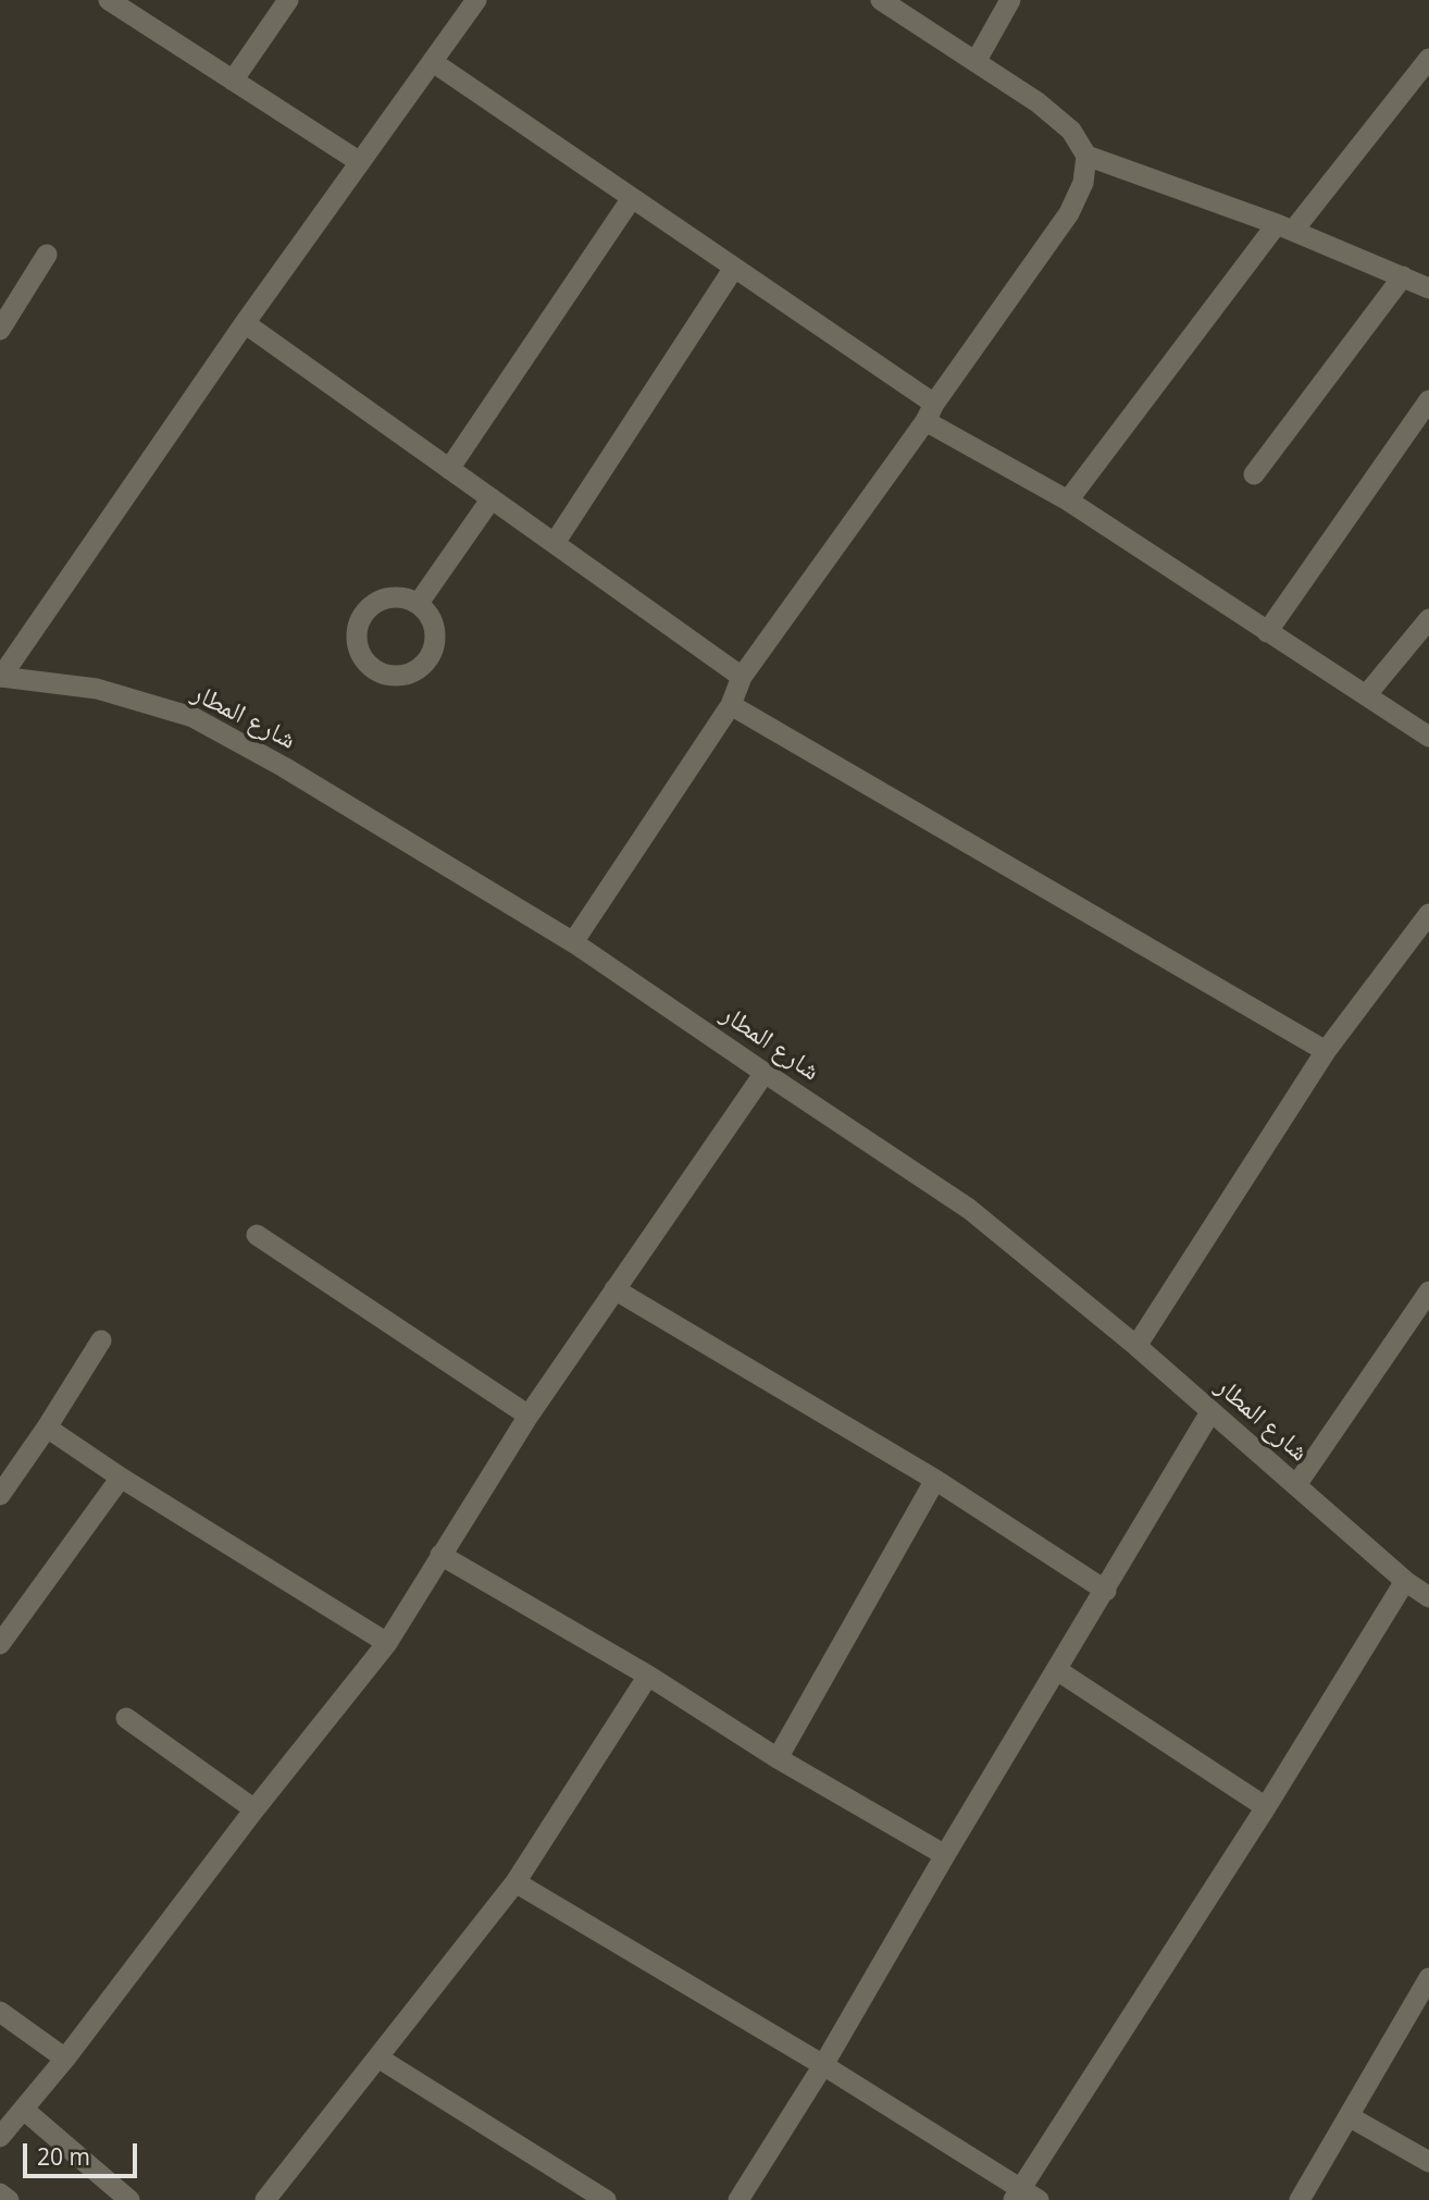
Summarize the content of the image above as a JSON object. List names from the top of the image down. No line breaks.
{"streets":{"street":["شارع المطار"]},"scale_bar":"20 m"}
